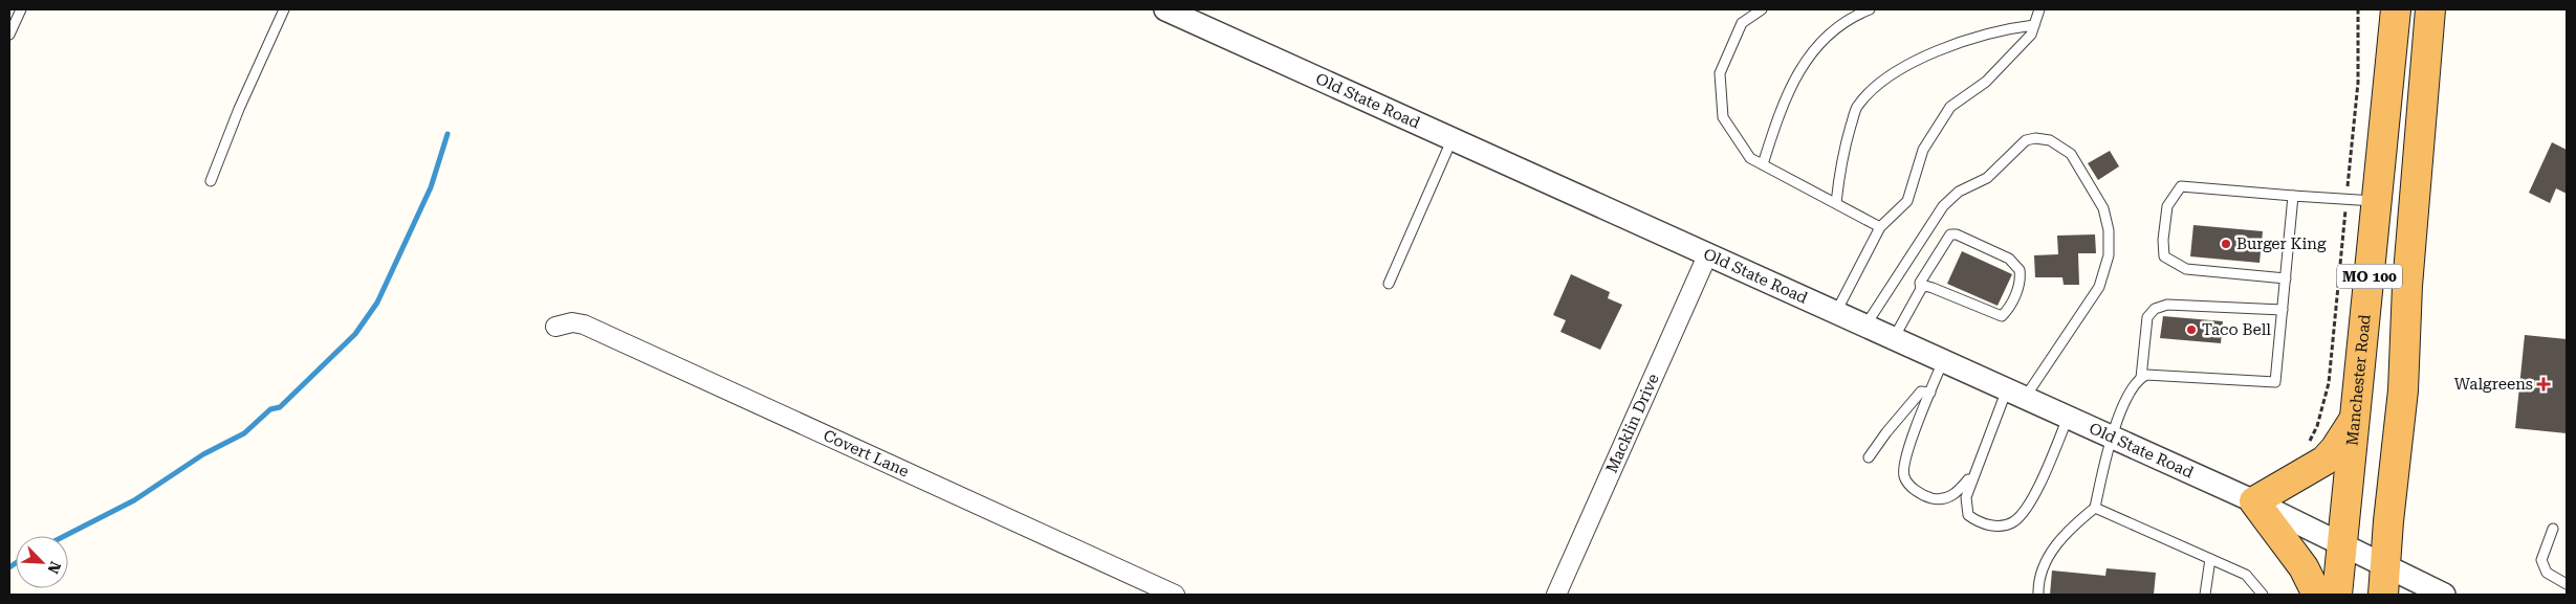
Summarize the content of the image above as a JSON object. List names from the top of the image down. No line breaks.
{"streets":{"highway":["MO 100","Manchester Road"],"street":["Old State Road","Macklin Drive","Covert Lane"]},"crossings":[["Old State Road","MO 100"],["Old State Road","Manchester Road"],["Old State Road","Macklin Drive"]],"places":{"other":["Burger King","Taco Bell"],"health":["Walgreens"]},"north":"bottom right"}
